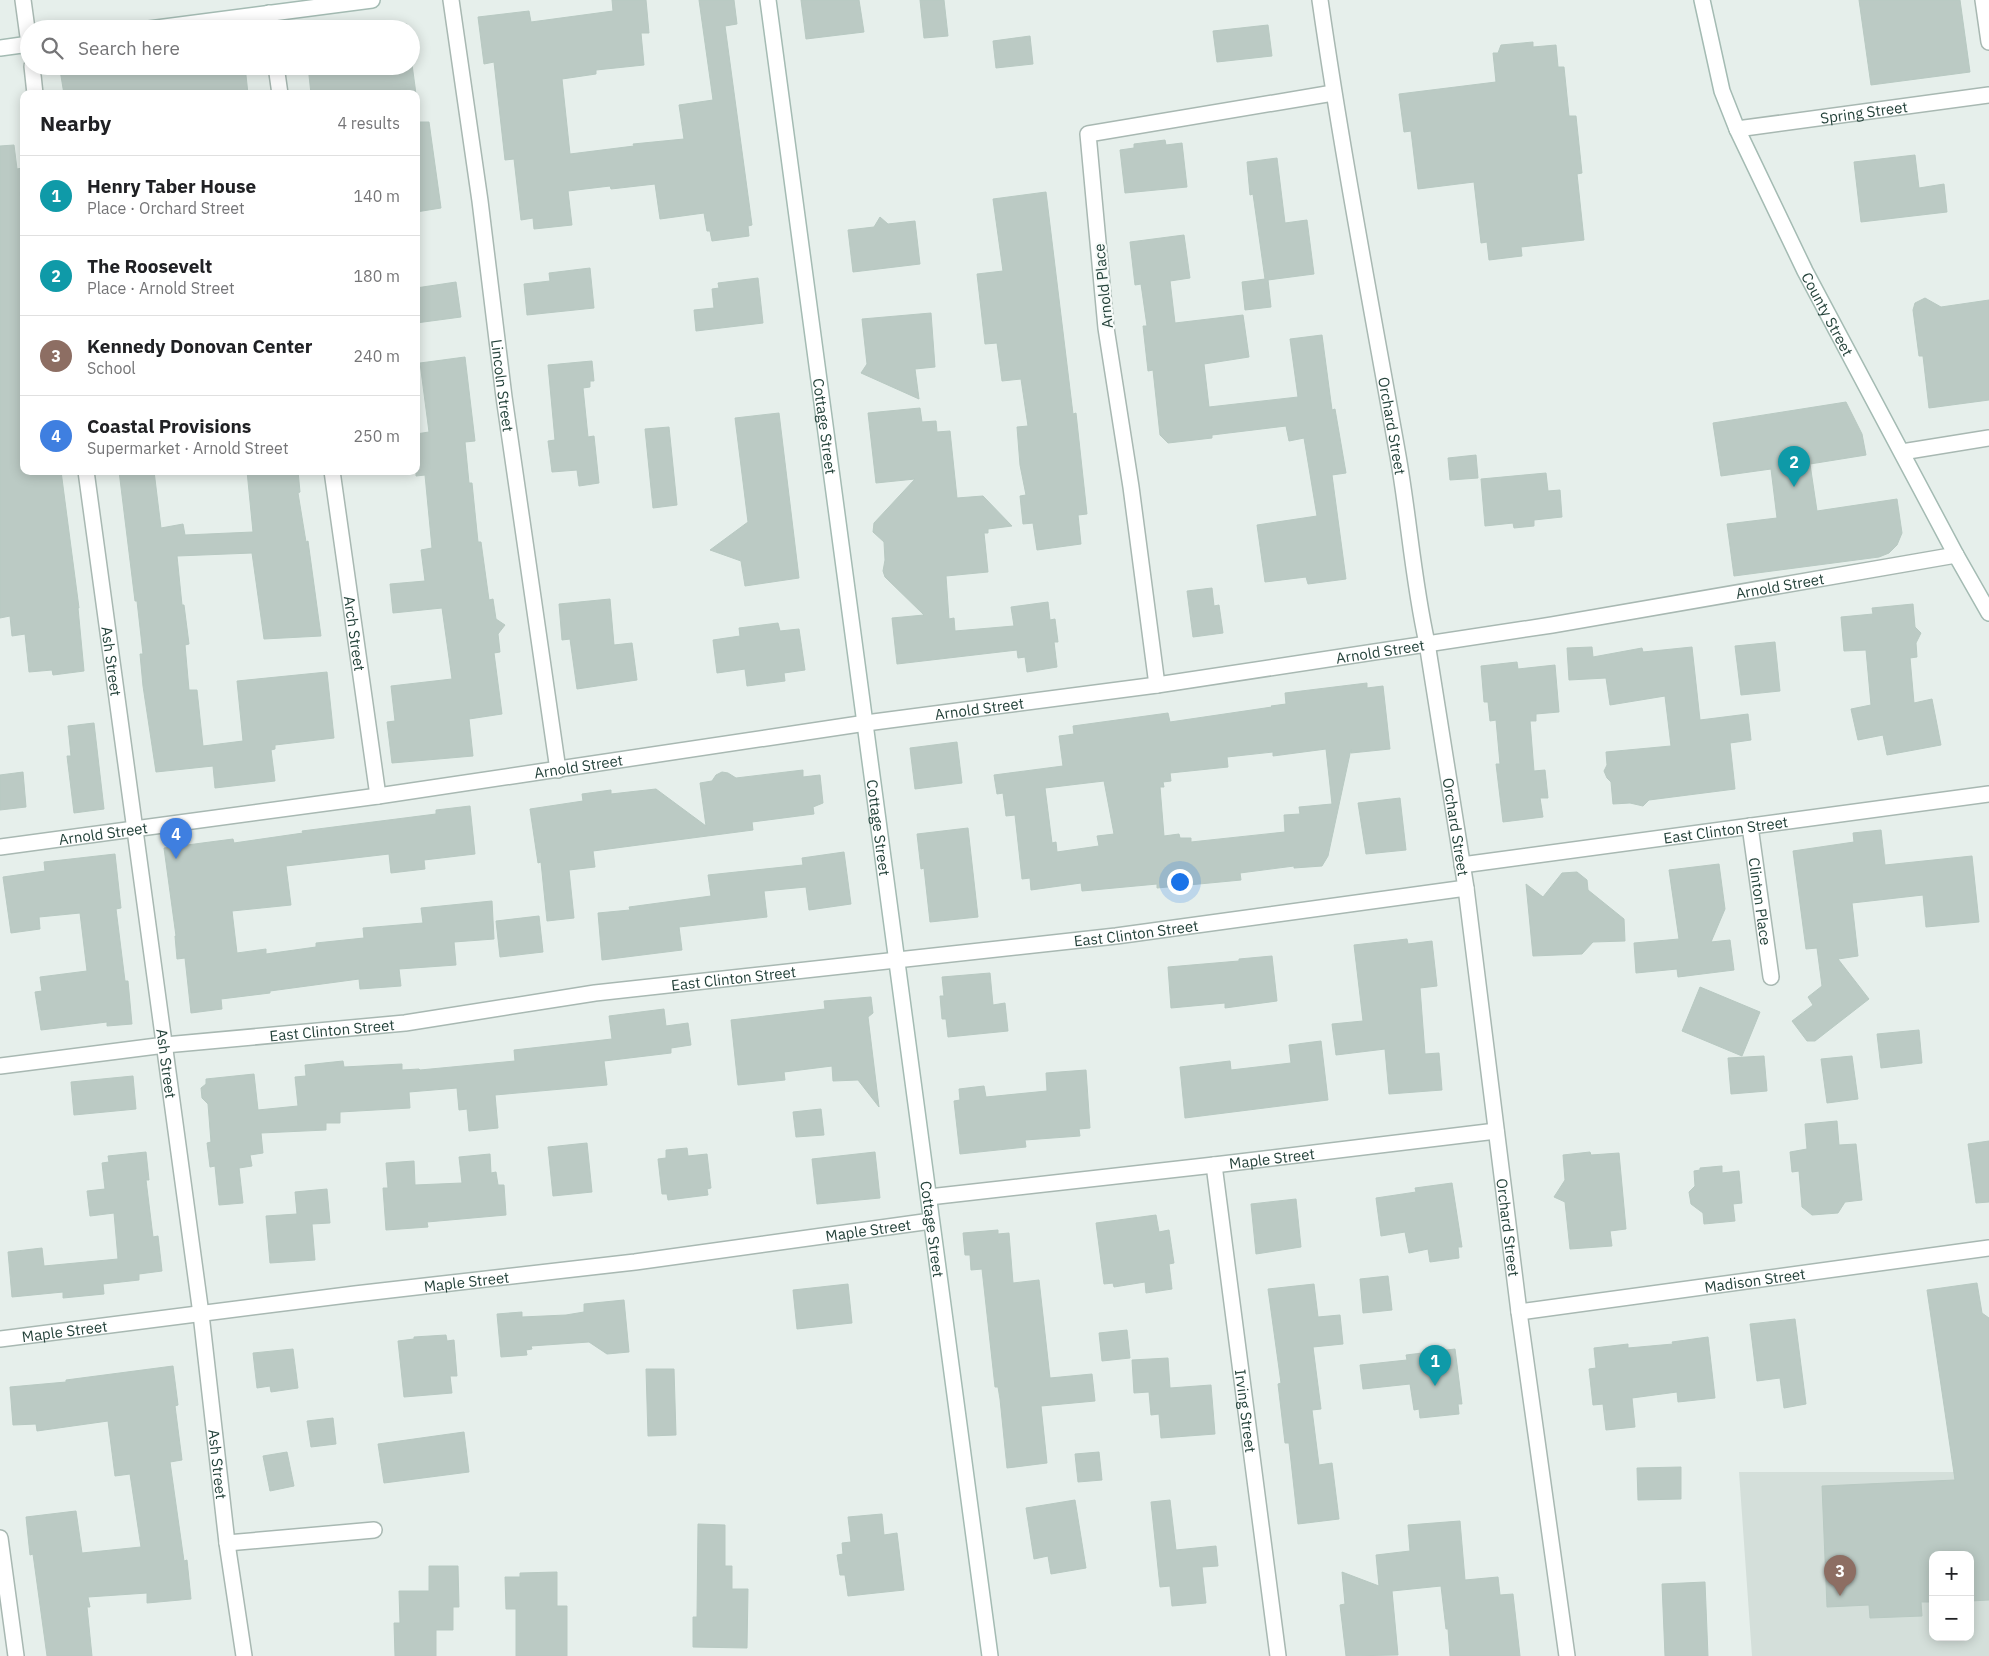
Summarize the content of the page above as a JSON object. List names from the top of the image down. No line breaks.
{"streets":{"street":["Spring Street","Arnold Place","County Street","Lincoln Street","Cottage Street","Orchard Street","Arnold Street","Arch Street","Ash Street","East Clinton Street","Clinton Place","Maple Street","Madison Street","Irving Street"]},"crossings":[["Spring Street","County Street"],["Arnold Place","Orchard Street"],["Arnold Place","Arnold Street"],["County Street","Arnold Street"],["Lincoln Street","Arnold Street"],["Cottage Street","Arnold Street"],["Cottage Street","East Clinton Street"],["Cottage Street","Maple Street"],["Orchard Street","Arnold Street"],["Orchard Street","East Clinton Street"],["Orchard Street","Maple Street"],["Orchard Street","Madison Street"],["Arnold Street","Arch Street"],["Arnold Street","Ash Street"],["Ash Street","East Clinton Street"],["Ash Street","Maple Street"],["East Clinton Street","Clinton Place"],["Maple Street","Irving Street"]],"page":{"search":"Search here","heading":["Nearby","4 results"],"list":[{"mark":"1","name":"Henry Taber House","note":"Place · Orchard Street","value":"140 m"},{"mark":"2","name":"The Roosevelt","note":"Place · Arnold Street","value":"180 m"},{"mark":"3","name":"Kennedy Donovan Center","note":"School","value":"240 m"},{"mark":"4","name":"Coastal Provisions","note":"Supermarket · Arnold Street","value":"250 m"}],"pins":["2","4","1","3"],"map_buttons":["+","−"]}}
